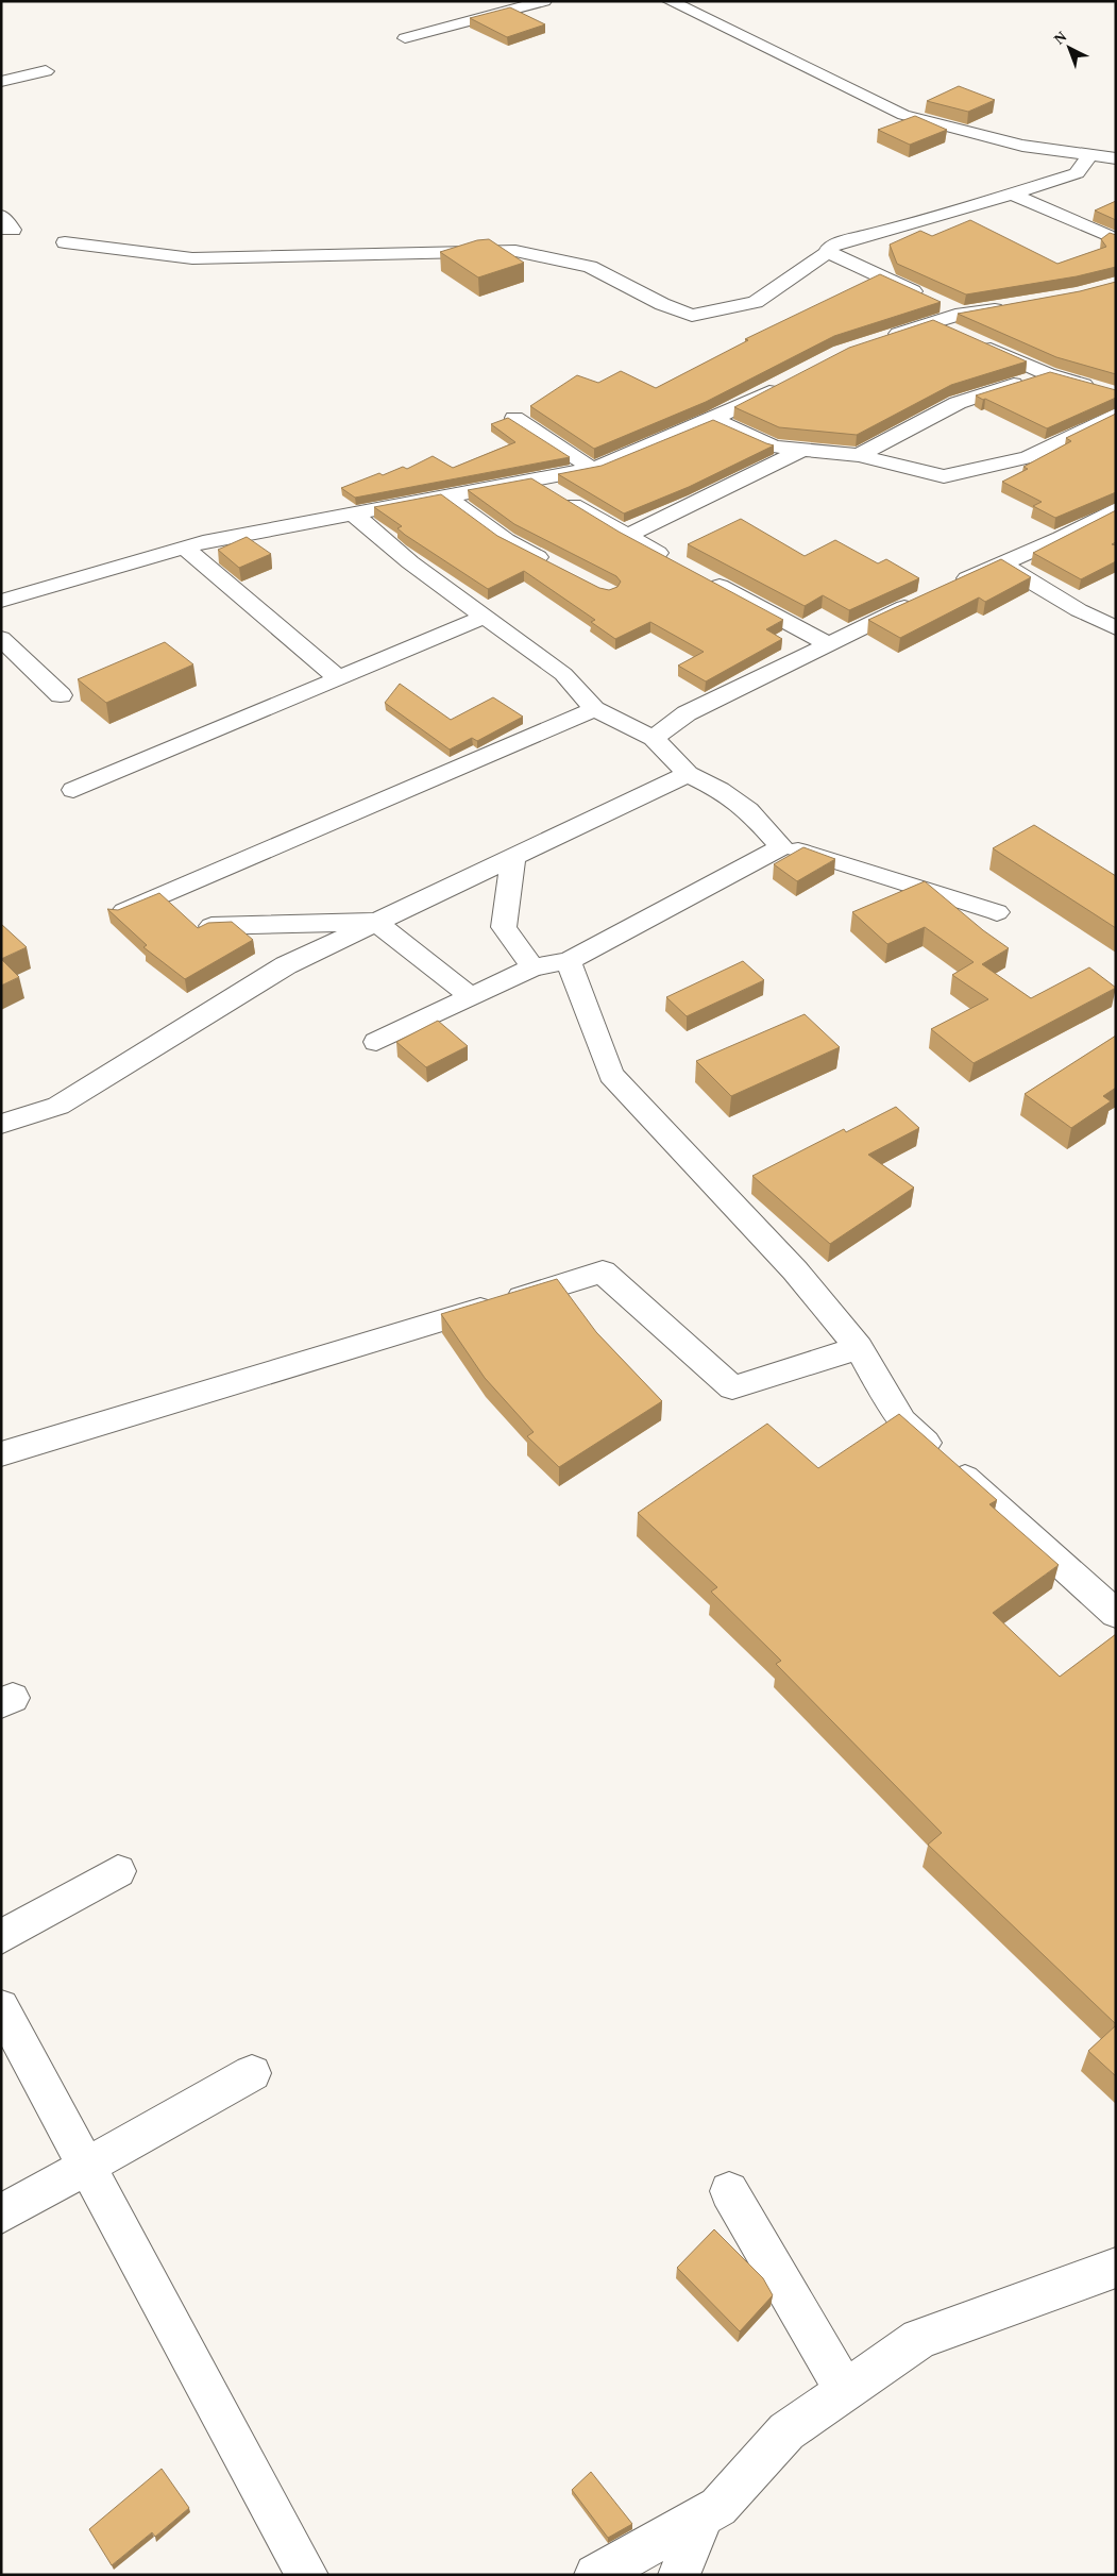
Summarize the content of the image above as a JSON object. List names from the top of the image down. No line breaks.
{"north":"top left"}
